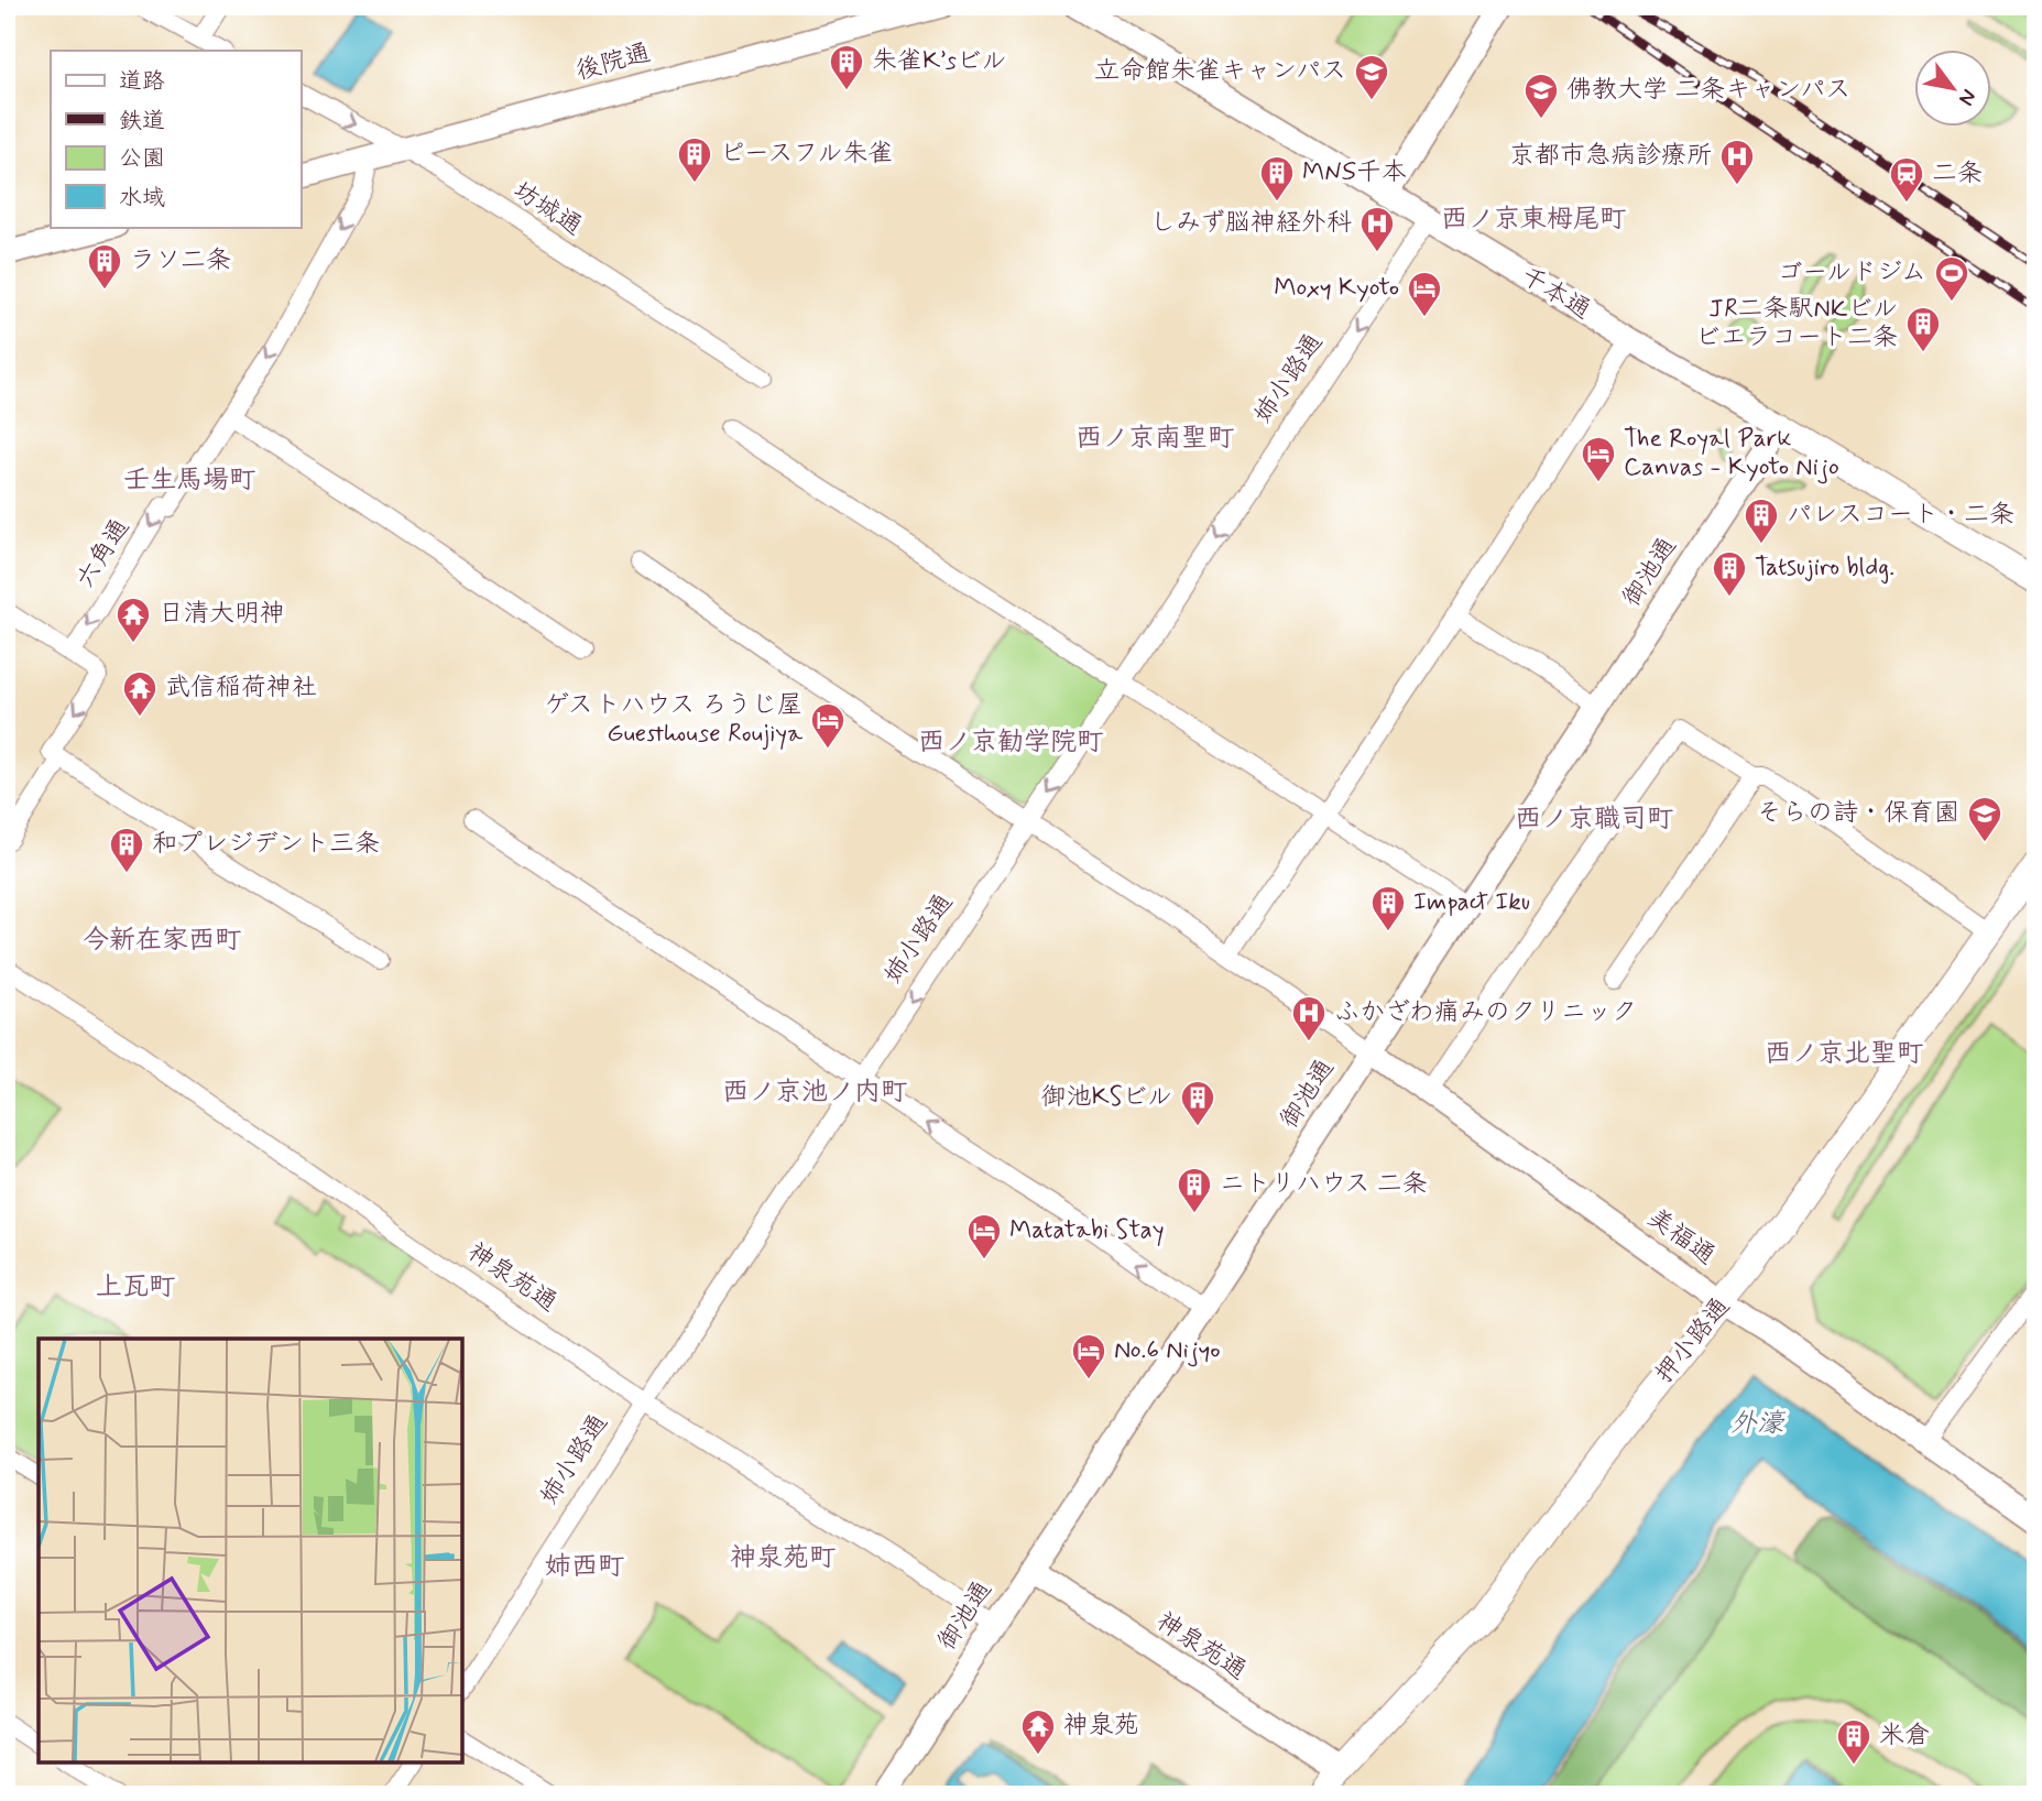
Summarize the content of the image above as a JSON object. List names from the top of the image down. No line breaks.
{"streets":{"main road":["千本通","押小路通"],"street":["後院通","坊城通","姉小路通","六角通","御池通","美福通","神泉苑通"]},"crossings":[["後院通","坊城通"],["後院通","六角通"],["千本通","姉小路通"],["千本通","御池通"],["姉小路通","神泉苑通"],["御池通","美福通"],["御池通","神泉苑通"],["美福通","押小路通"],["神泉苑通","押小路通"]],"one_way":["姉小路通","六角通"],"districts":["西ノ京東栂尾町","西ノ京南聖町","壬生馬場町","西ノ京勧学院町","西ノ京職司町","今新在家西町","西ノ京北聖町","西ノ京池ノ内町","上瓦町","神泉苑町","姉西町"],"water":["外濠"],"places":{"building":["朱雀K’sビル","ピースフル朱雀","MNS千本","ラソ二条","JR二条駅NKビル ビエラコート二条","パレスコート・二条","Tatsujiro bldg.","和プレジデント三条","Impact Iku","御池KSビル","ニトリハウス 二条","米倉"],"school or university":["立命館朱雀キャンパス","佛教大学 二条キャンパス","そらの詩・保育園"],"hospital":["京都市急病診療所","しみず脳神経外科","ふかざわ痛みのクリニック"],"station":["二条"],"sports":["ゴールドジム"],"hotel":["Moxy Kyoto","The Royal Park Canvas - Kyoto Nijo","ゲストハウス ろうじ屋 Guesthouse Roujiya","Matatabi Stay","No.6 Nijyo"],"temple":["日清大明神","武信稲荷神社","神泉苑"]},"legend":["道路","鉄道","公園","水域"],"north":"bottom right"}
